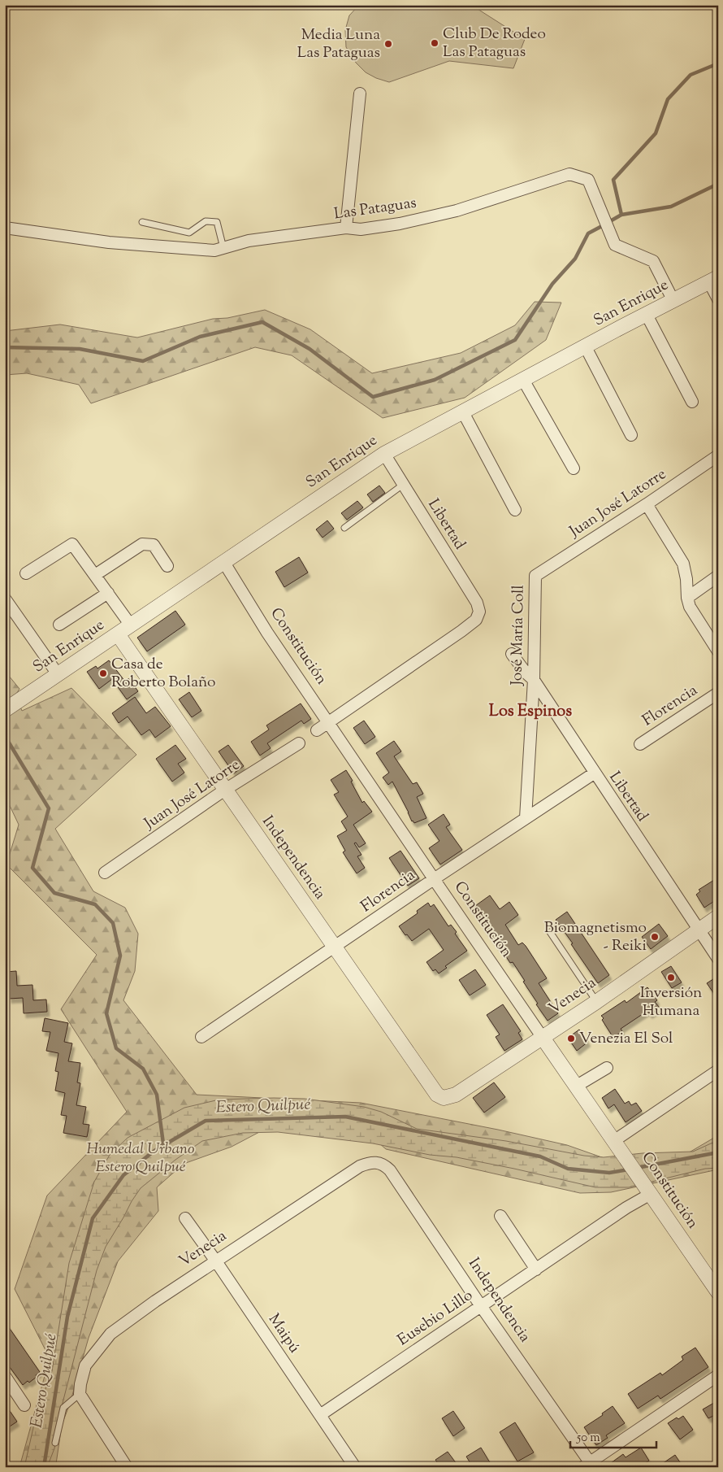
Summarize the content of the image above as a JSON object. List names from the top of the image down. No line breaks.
{"streets":{"street":["Las Pataguas","San Enrique","Juan José Latorre","Libertad","José María Coll","Constitución","Florencia","Independencia","Venecia","Eusebio Lillo","Maipú"]},"crossings":[["Las Pataguas","San Enrique"],["San Enrique","Libertad"],["San Enrique","Constitución"],["San Enrique","Independencia"],["Juan José Latorre","José María Coll"],["Juan José Latorre","Independencia"],["Libertad","José María Coll"],["Libertad","Constitución"],["Libertad","Florencia"],["Libertad","Venecia"],["José María Coll","Florencia"],["Constitución","Florencia"],["Constitución","Venecia"],["Constitución","Eusebio Lillo"],["Florencia","Independencia"],["Independencia","Venecia"],["Independencia","Eusebio Lillo"],["Venecia","Maipú"],["Eusebio Lillo","Maipú"]],"districts":["Los Espinos"],"water":["Estero Quilpué"],"parks":["Humedal Urbano Estero Quilpué"],"places":["Club De Rodeo Las Pataguas","Media Luna Las Pataguas","Casa de Roberto Bolaño","Biomagnetismo - Reiki","Inversión Humana","Venezia El Sol"],"scale_bar":"50 m"}
